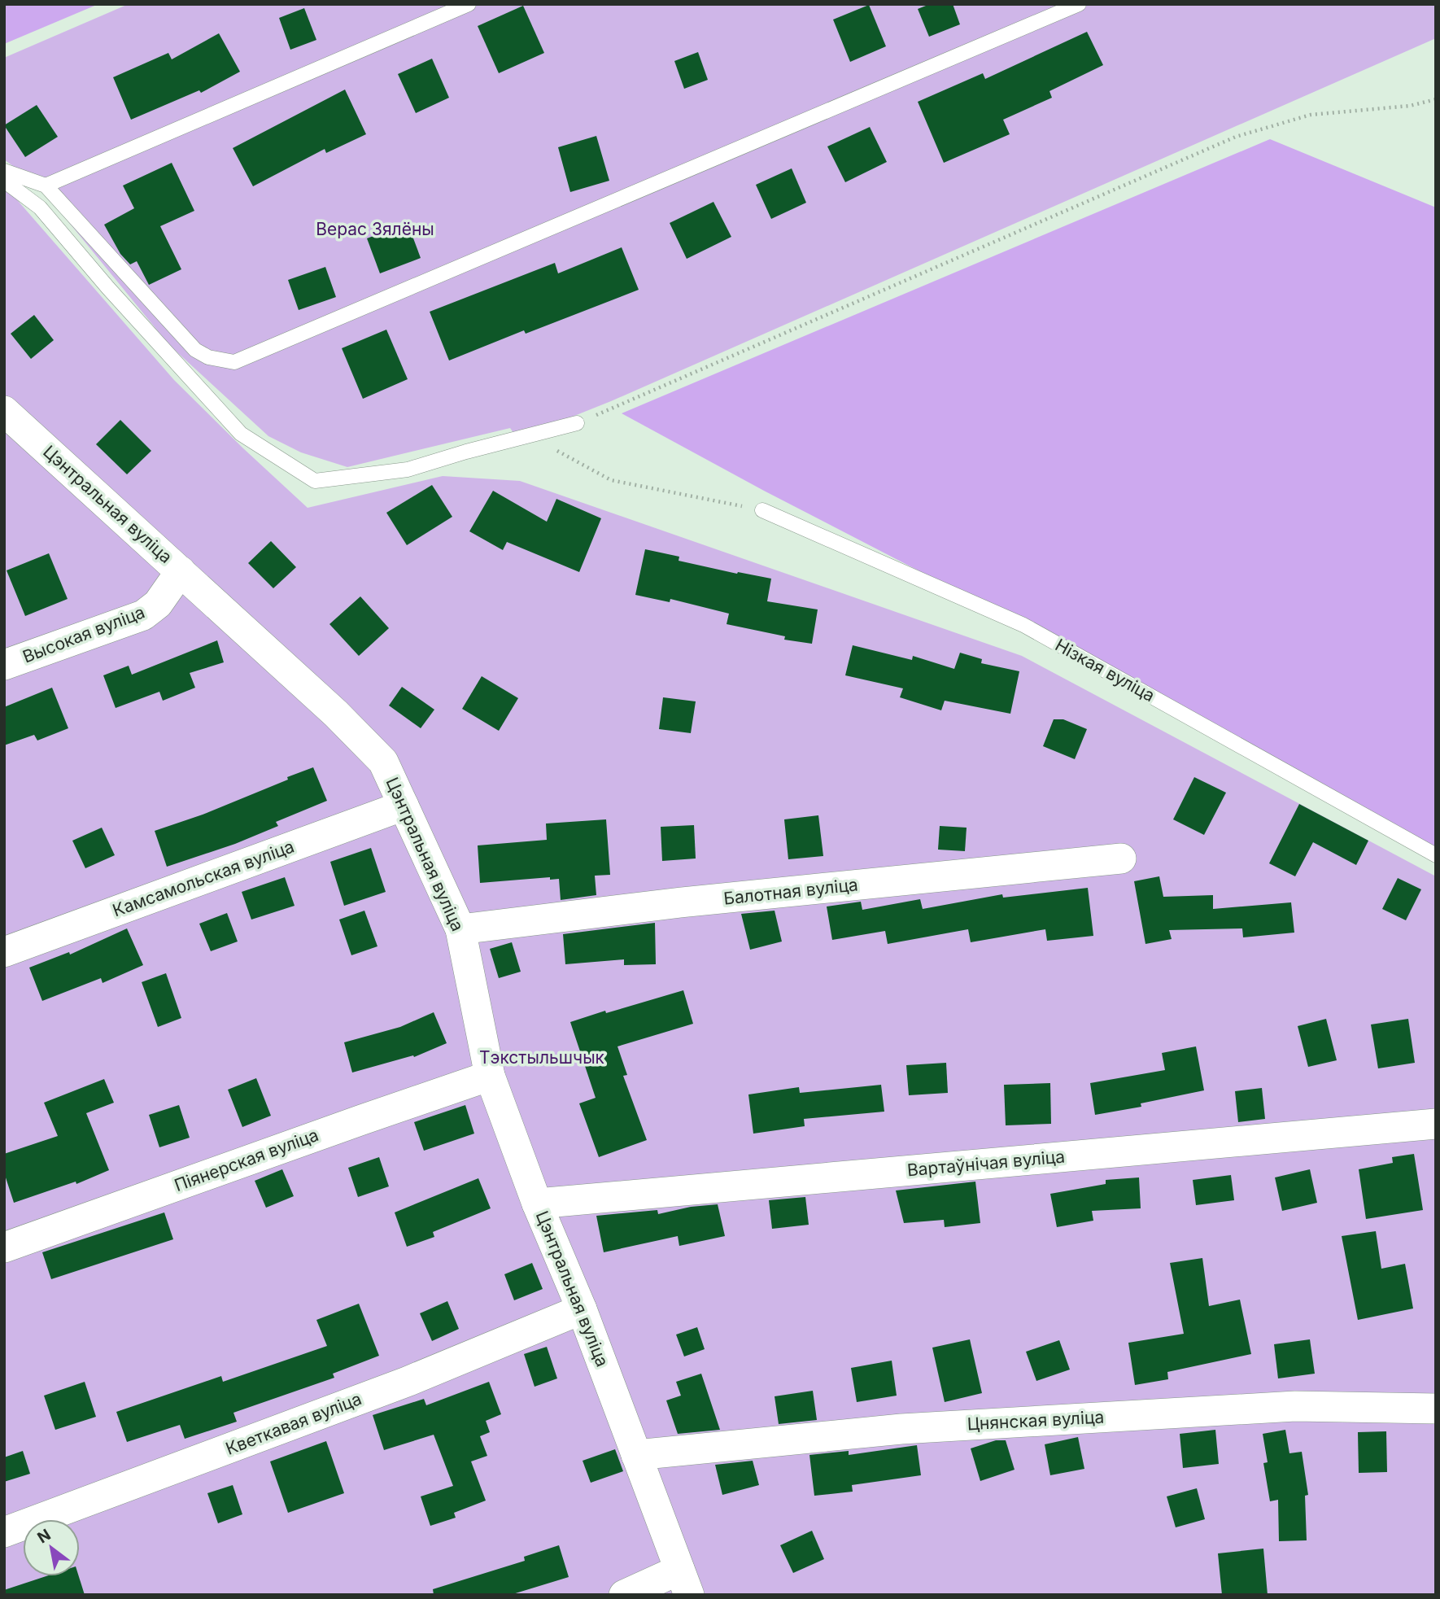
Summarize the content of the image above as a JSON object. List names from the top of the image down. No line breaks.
{"streets":{"street":["Цэнтральная вуліца","Высокая вуліца","Камсамольская вуліца","Балотная вуліца","Піянерская вуліца","Вартаўнічая вуліца","Цнянская вуліца","Кветкавая вуліца"],"lane":["Нізкая вуліца"]},"crossings":[["Цэнтральная вуліца","Высокая вуліца"],["Цэнтральная вуліца","Камсамольская вуліца"],["Цэнтральная вуліца","Балотная вуліца"],["Цэнтральная вуліца","Піянерская вуліца"],["Цэнтральная вуліца","Вартаўнічая вуліца"],["Цэнтральная вуліца","Цнянская вуліца"],["Цэнтральная вуліца","Кветкавая вуліца"]],"parks":["Верас Зялёны","Тэкстыльшчык"],"north":"top left"}
